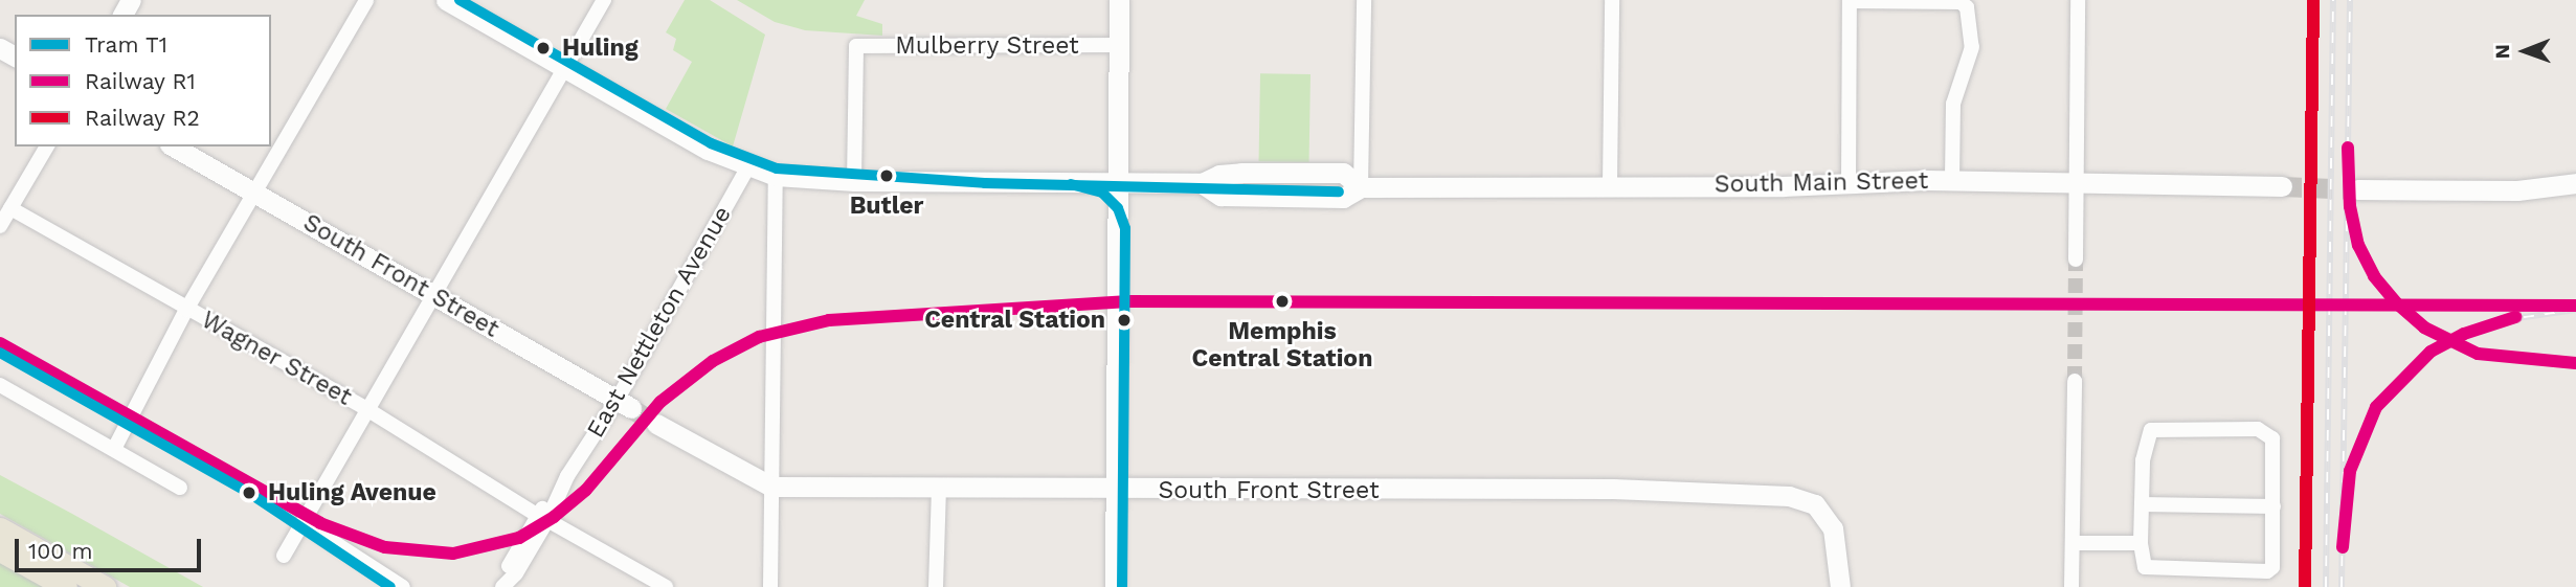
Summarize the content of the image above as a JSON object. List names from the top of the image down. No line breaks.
{"streets":{"main road":["South Main Street","South Front Street"],"street":["Mulberry Street","East Nettleton Avenue","Wagner Street"]},"crossings":[["Mulberry Street","South Main Street"],["South Main Street","East Nettleton Avenue"],["South Front Street","East Nettleton Avenue"],["East Nettleton Avenue","Wagner Street"]],"places":["Huling","Butler","Memphis Central Station","Central Station","Huling Avenue"],"lines":["tram line T1","rail line R2","rail line R1"],"legend":["Tram T1","Railway R1","Railway R2"],"scale_bar":"100 m","north":"left"}
